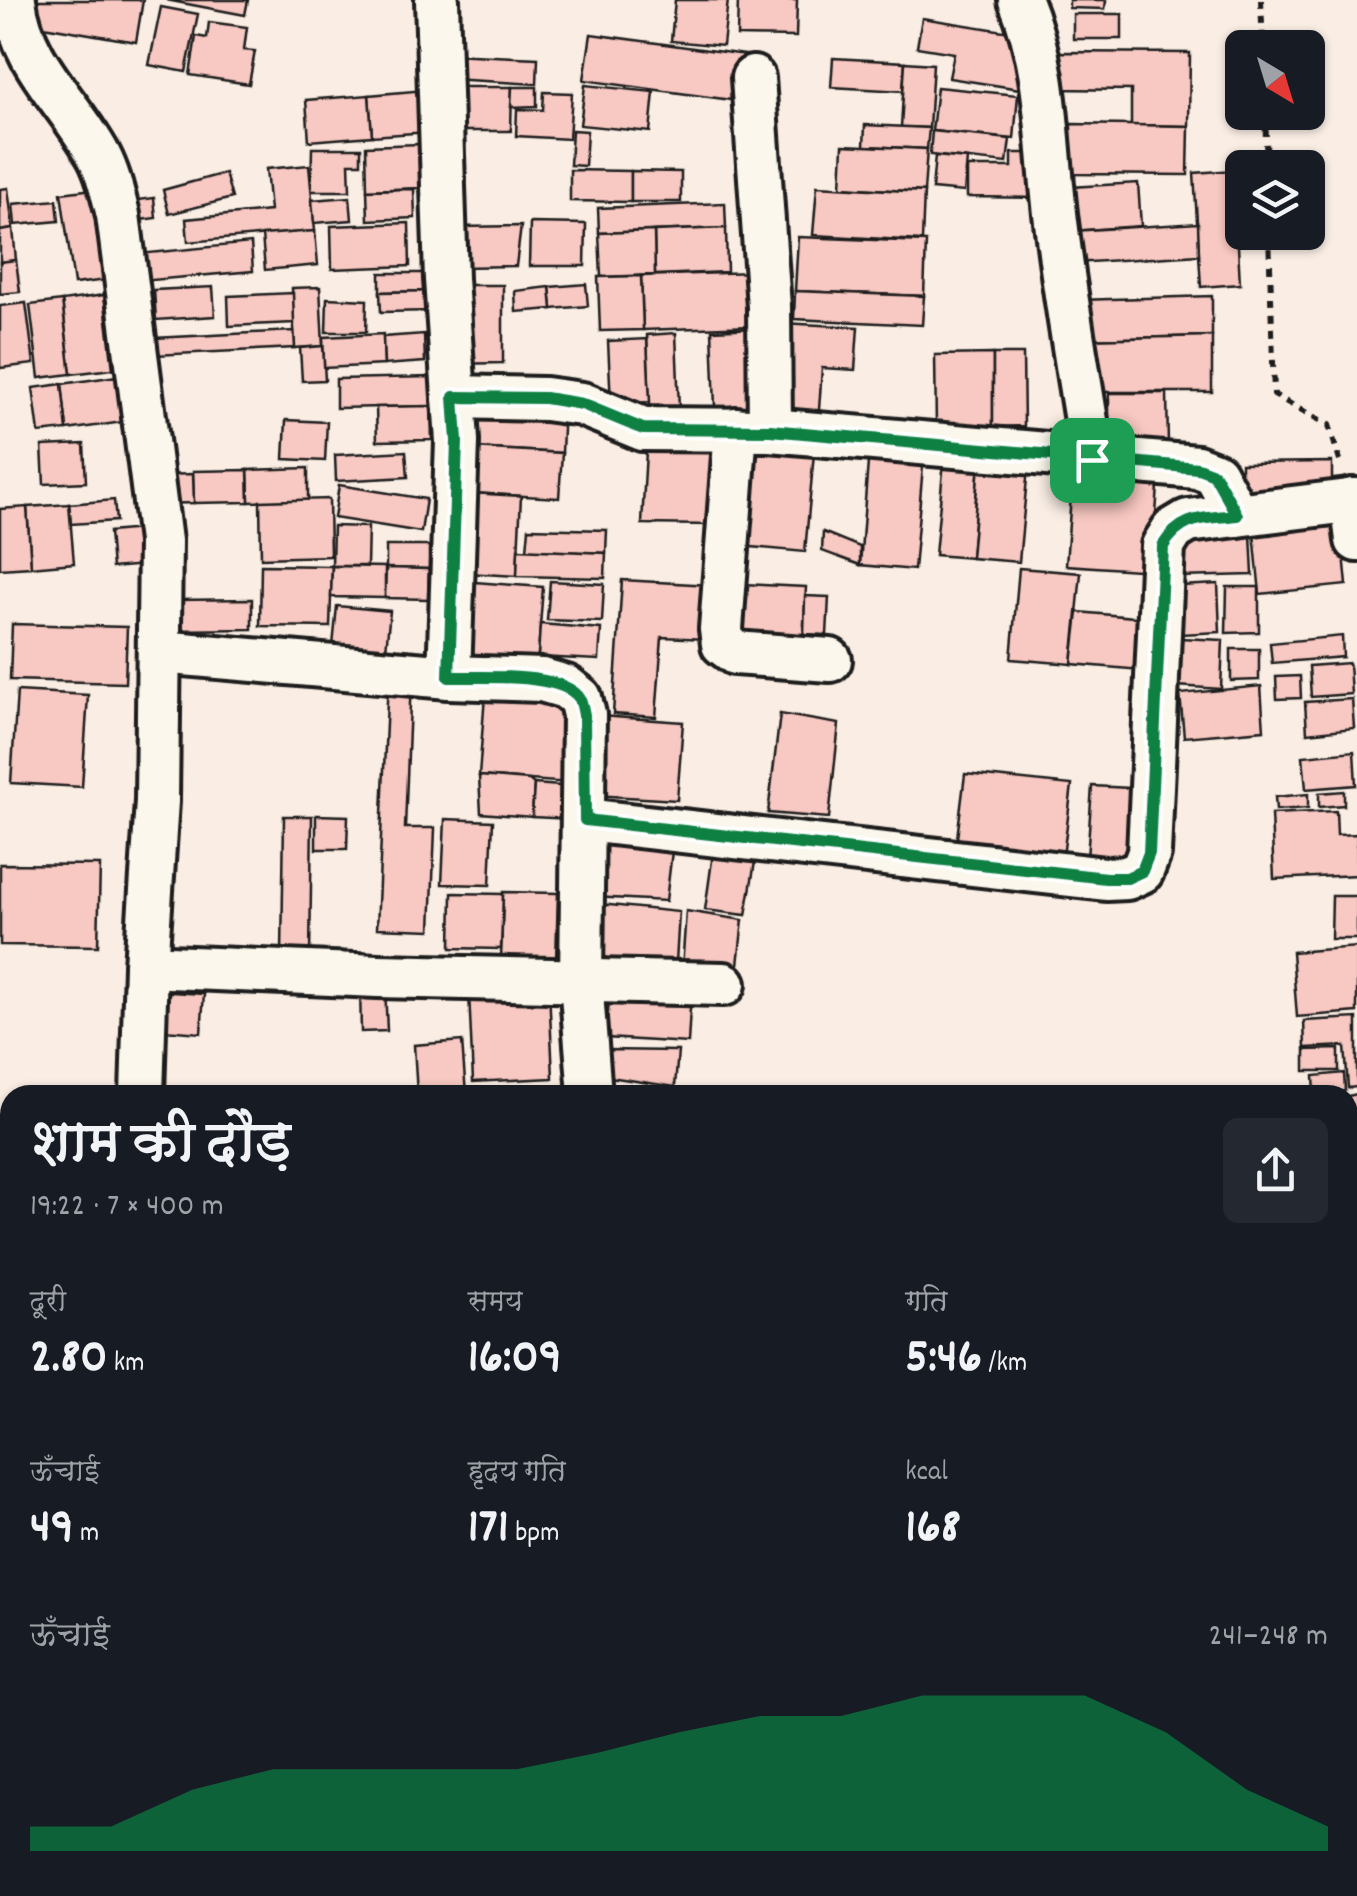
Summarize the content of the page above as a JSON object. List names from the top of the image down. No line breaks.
{"north":"bottom right","page":{"heading":["शाम की दौड़","19:22 · 7 × 400 m"],"stats":[["दूरी","2.80 km"],["समय","16:09"],["गति","5:46 /km"],["ऊँचाई","49 m"],["हृदय गति","171 bpm"],["kcal","168"]],"chart":["ऊँचाई","241–248 m"]}}
